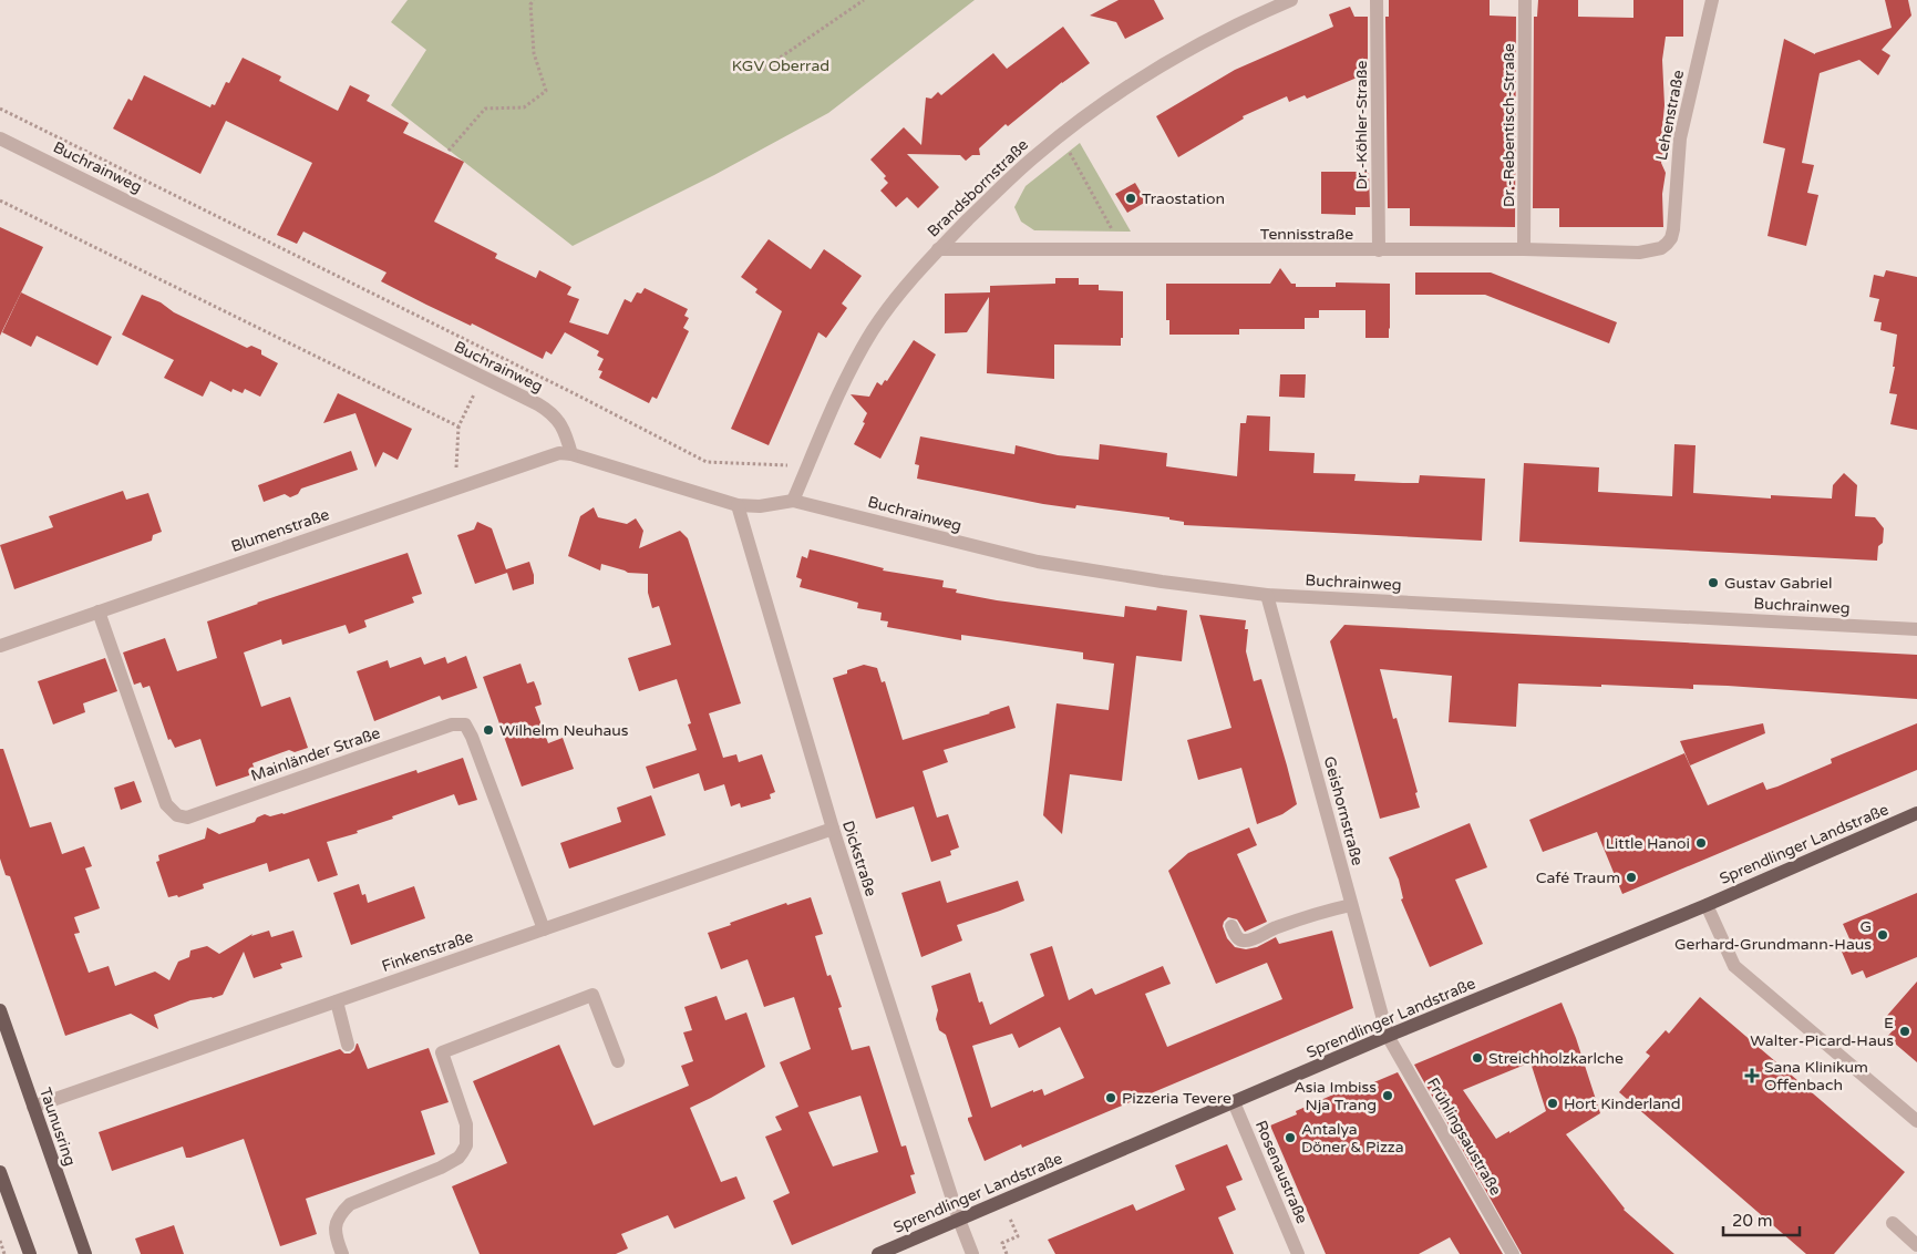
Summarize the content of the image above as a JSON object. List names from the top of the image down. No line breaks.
{"streets":{"main road":["Sprendlinger Landstraße","Taunusring"],"street":["Lehenstraße","Dr.-Köhler-Straße","Dr.-Rebentisch-Straße","Buchrainweg","Brandsbornstraße","Tennisstraße","Blumenstraße","Mainländer Straße","Geishornstraße","Dickstraße","Finkenstraße","Frühlingsaustraße","Rosenaustraße"]},"crossings":[["Lehenstraße","Tennisstraße"],["Dr.-Köhler-Straße","Tennisstraße"],["Dr.-Rebentisch-Straße","Tennisstraße"],["Buchrainweg","Brandsbornstraße"],["Buchrainweg","Blumenstraße"],["Buchrainweg","Geishornstraße"],["Buchrainweg","Dickstraße"],["Brandsbornstraße","Tennisstraße"],["Blumenstraße","Mainländer Straße"],["Mainländer Straße","Finkenstraße"],["Geishornstraße","Sprendlinger Landstraße"],["Geishornstraße","Frühlingsaustraße"],["Sprendlinger Landstraße","Dickstraße"],["Sprendlinger Landstraße","Frühlingsaustraße"],["Sprendlinger Landstraße","Rosenaustraße"],["Dickstraße","Finkenstraße"],["Finkenstraße","Taunusring"]],"parks":["KGV Oberrad"],"places":{"other":["Traostation","Gustav Gabriel","Wilhelm Neuhaus","Little Hanoi","Café Traum","G Gerhard-Grundmann-Haus","E Walter-Picard-Haus","Streichholzkarlche","Asia Imbiss Nja Trang","Pizzeria Tevere","Hort Kinderland","Antalya Döner & Pizza"],"health":["Sana Klinikum Offenbach"]},"scale_bar":"20 m"}
